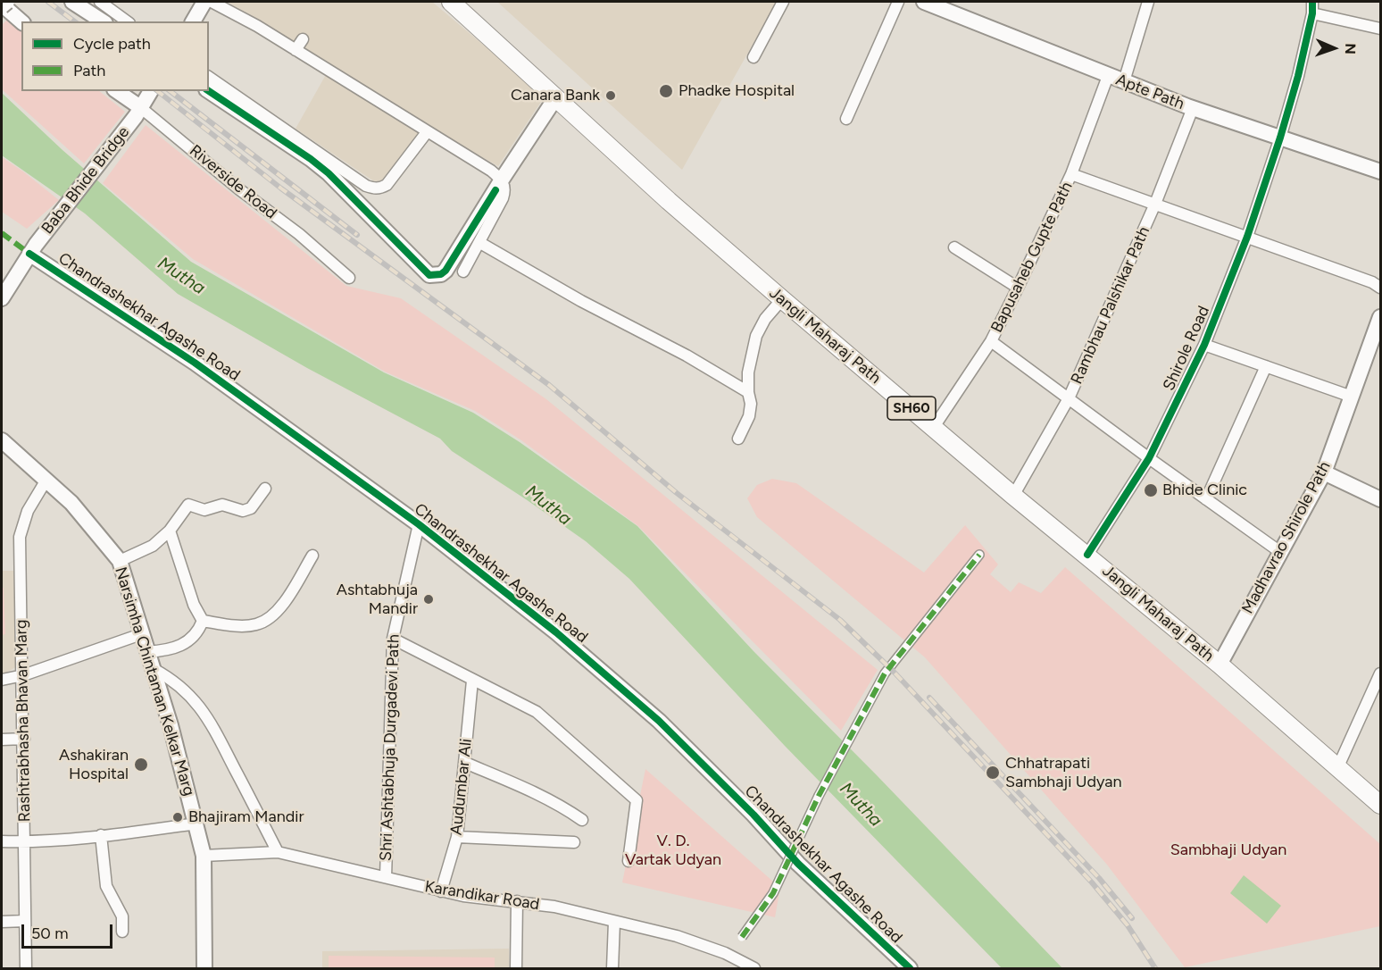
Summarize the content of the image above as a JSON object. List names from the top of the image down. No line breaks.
{"streets":{"main road":["Jangli Maharaj Path","SH60"],"street":["Apte Path","Baba Bhide Bridge","Riverside Road","Bapusaheb Gupte Path","Rambhau Palshikar Path","Chandrashekhar Agashe Road","Shirole Road","Madhavrao Shirole Path","Narsimha Chintaman Kelkar Marg","Rashtrabhasha Bhavan Marg","Shri Ashtabhuja Durgadevi Path","Audumbar Ali","Karandikar Road"]},"crossings":[["Apte Path","Bapusaheb Gupte Path"],["Apte Path","Rambhau Palshikar Path"],["Apte Path","Shirole Road"],["Baba Bhide Bridge","Riverside Road"],["Baba Bhide Bridge","Chandrashekhar Agashe Road"],["Bapusaheb Gupte Path","Jangli Maharaj Path"],["Rambhau Palshikar Path","Jangli Maharaj Path"],["Chandrashekhar Agashe Road","Shri Ashtabhuja Durgadevi Path"],["Jangli Maharaj Path","Shirole Road"],["Jangli Maharaj Path","Madhavrao Shirole Path"],["Narsimha Chintaman Kelkar Marg","Rashtrabhasha Bhavan Marg"],["Narsimha Chintaman Kelkar Marg","Karandikar Road"],["Shri Ashtabhuja Durgadevi Path","Karandikar Road"],["Audumbar Ali","Karandikar Road"]],"water":["Mutha"],"parks":["V. D. Vartak Udyan","Sambhaji Udyan"],"places":["Phadke Hospital","Canara Bank","Bhide Clinic","Ashtabhuja Mandir","Ashakiran Hospital","Chhatrapati Sambhaji Udyan","Bhajiram Mandir"],"legend":["Cycle path","Path"],"scale_bar":"50 m","north":"right"}
